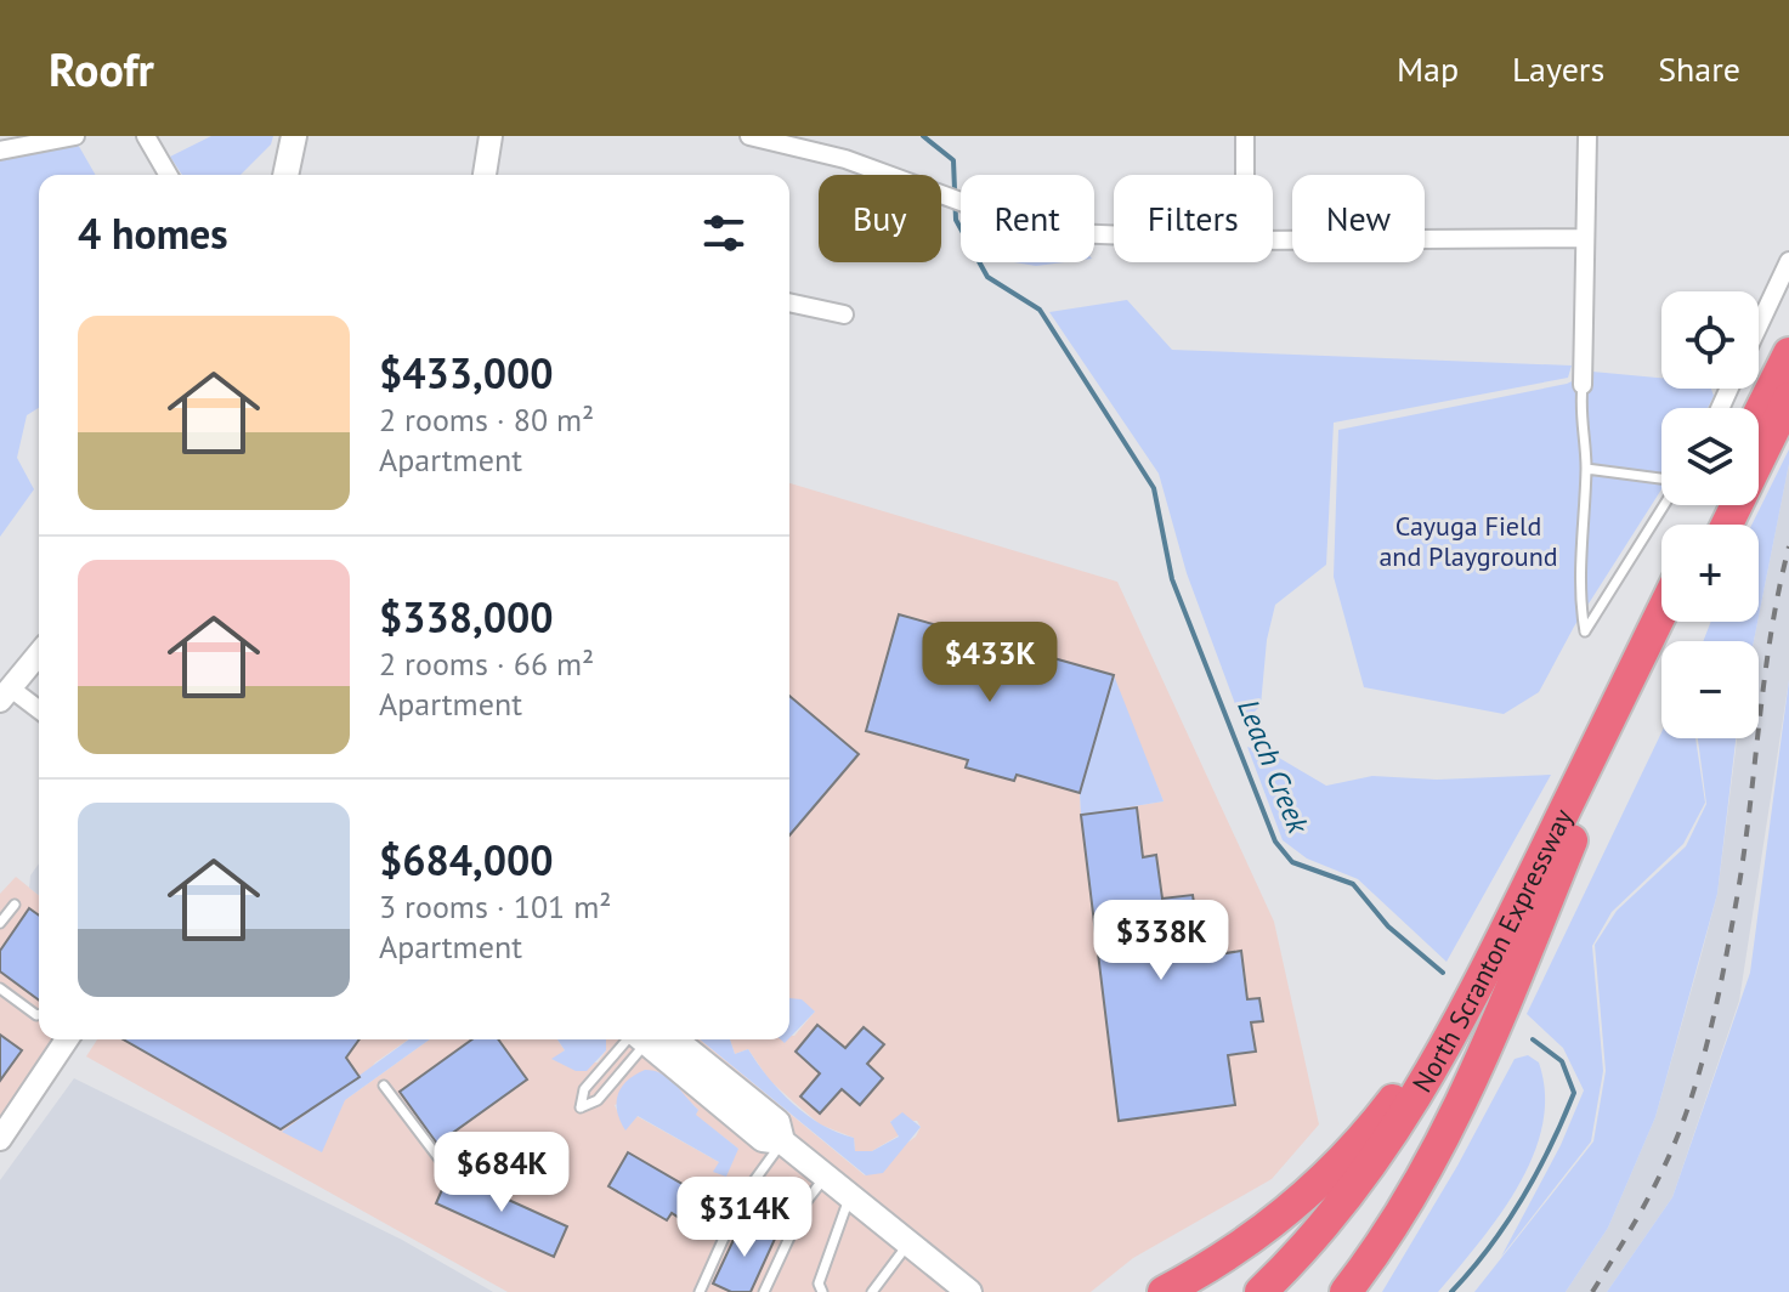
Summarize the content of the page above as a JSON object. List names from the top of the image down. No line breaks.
{"streets":{"highway":["North Scranton Expressway"]},"water":["Leach Creek"],"parks":["Cayuga Field and Playground"],"page":{"header":"Roofr","nav":["Map","Layers","Share"],"chip":["Buy","Rent","Filters","New"],"heading":"4 homes","map_buttons":["+","−"],"list":[{"name":"$433,000","note":"2 rooms · 80 m² · Apartment"},{"name":"$338,000","note":"2 rooms · 66 m² · Apartment"},{"name":"$684,000","note":"3 rooms · 101 m² · Apartment"}],"price":["$433K","$338K","$684K","$314K"]}}
